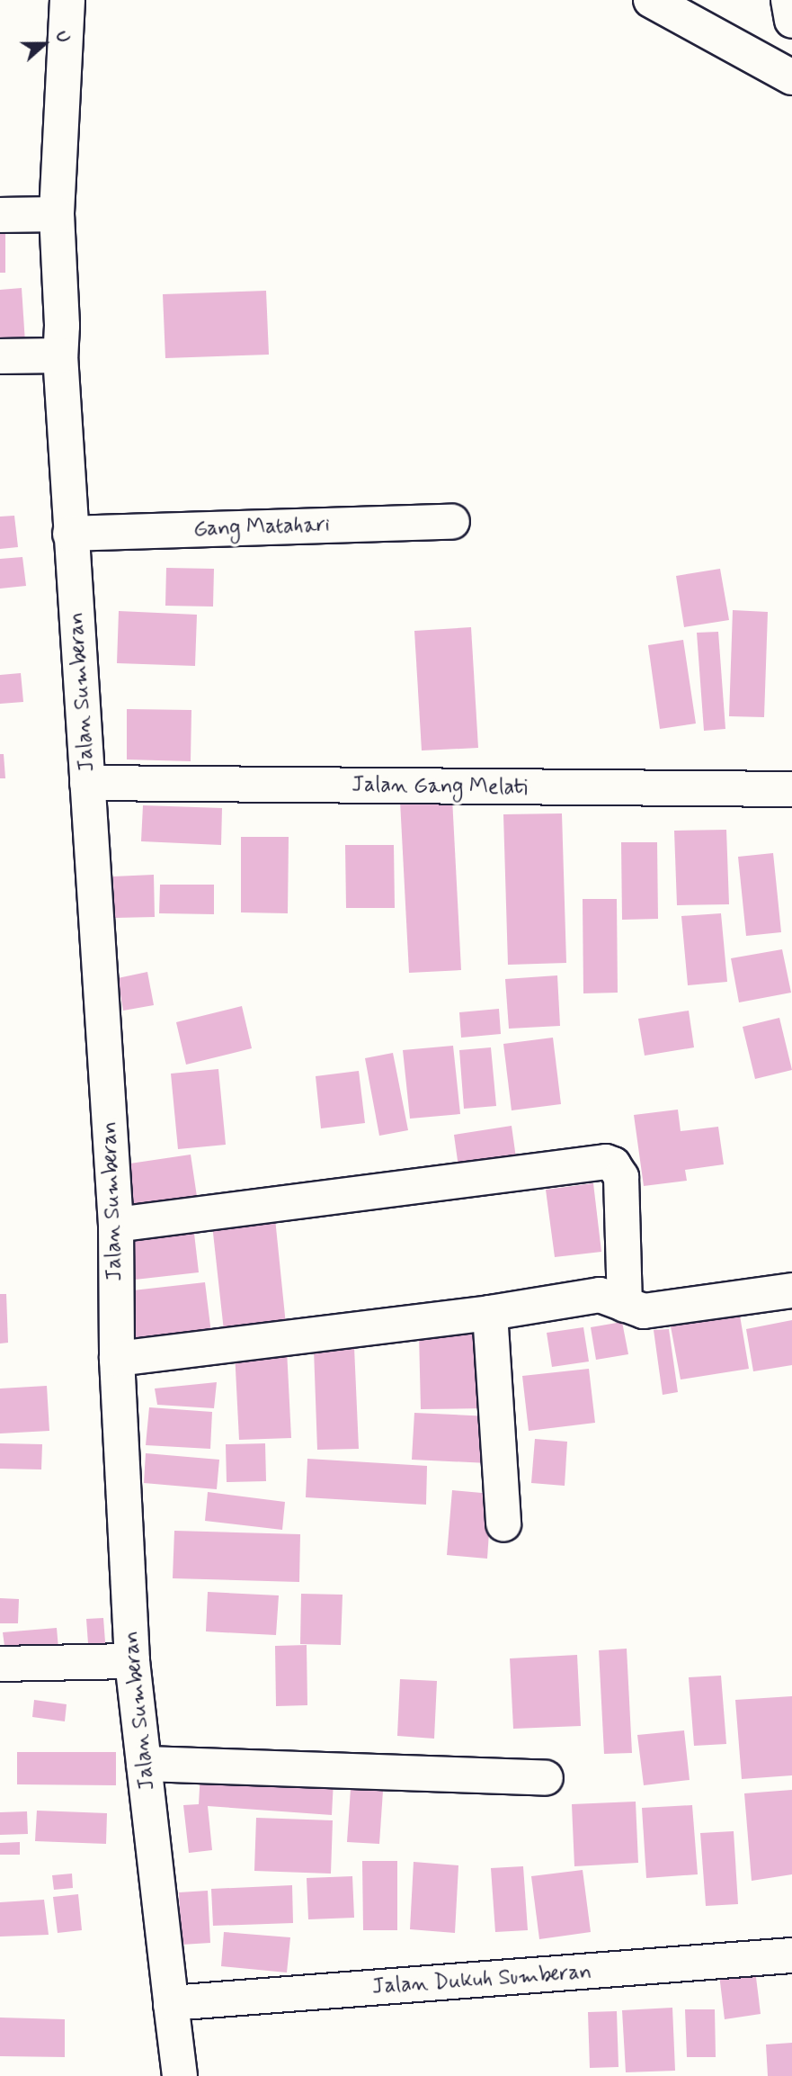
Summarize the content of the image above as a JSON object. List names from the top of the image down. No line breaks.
{"streets":{"street":["Gang Matahari","Jalan Sumberan","Jalan Gang Melati","Jalan Dukuh Sumberan"]},"crossings":[["Gang Matahari","Jalan Sumberan"],["Jalan Sumberan","Jalan Gang Melati"],["Jalan Sumberan","Jalan Dukuh Sumberan"]],"north":"right"}
